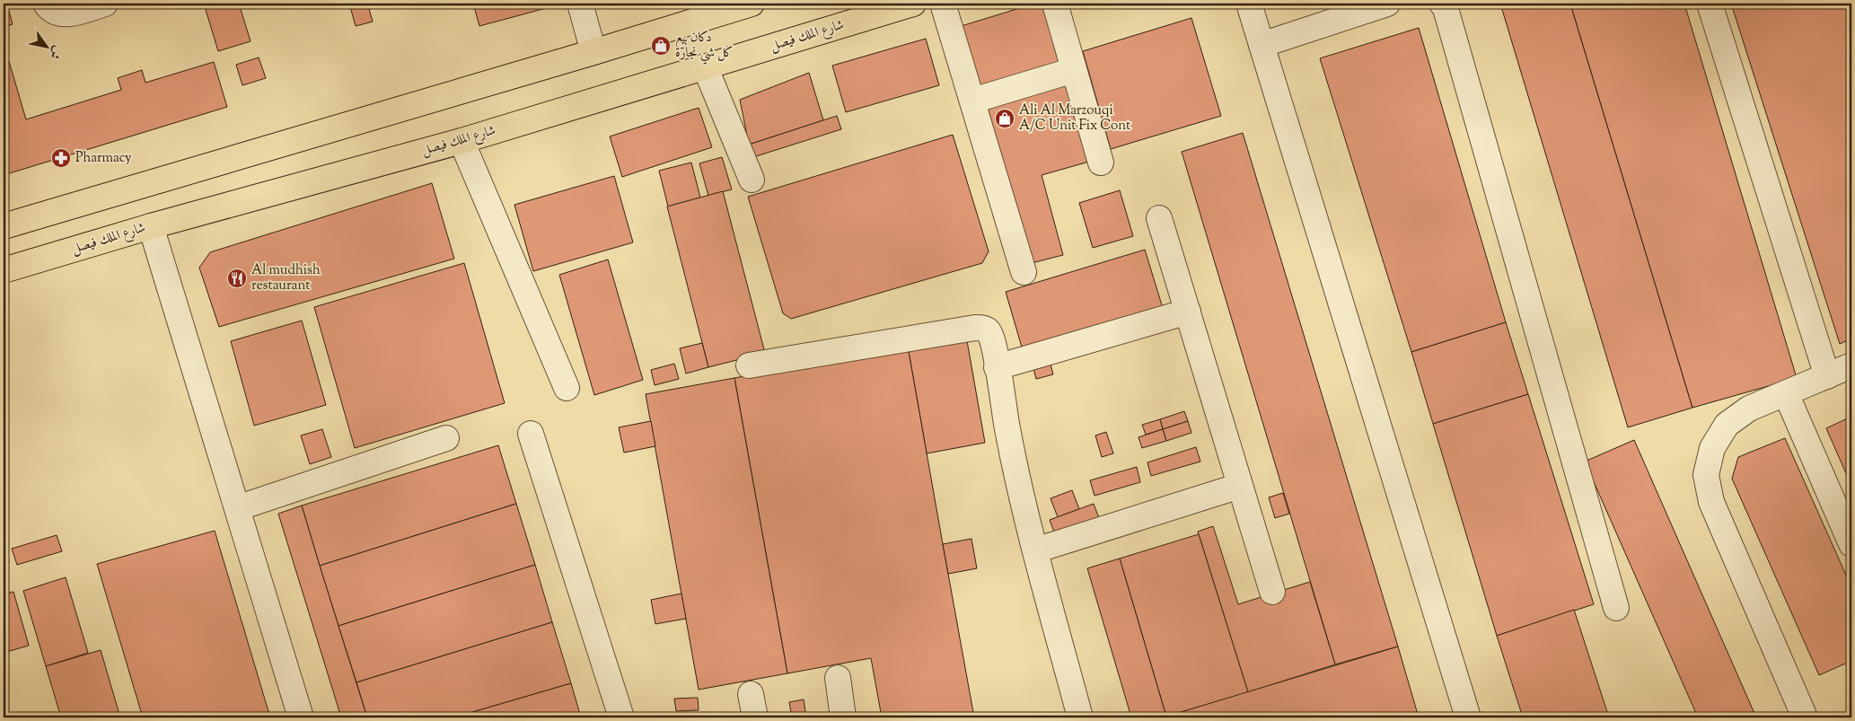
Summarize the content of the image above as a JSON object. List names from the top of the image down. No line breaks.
{"streets":{"main road":["شارع الملك فيصل"]},"places":{"shop":["دكان بيع كل شي نجارة","Ali Al Marzouqi A/C Unit Fix Cont"],"pharmacy":["Pharmacy"],"restaurant":["Al mudhish restaurant"]},"north":"bottom right"}
